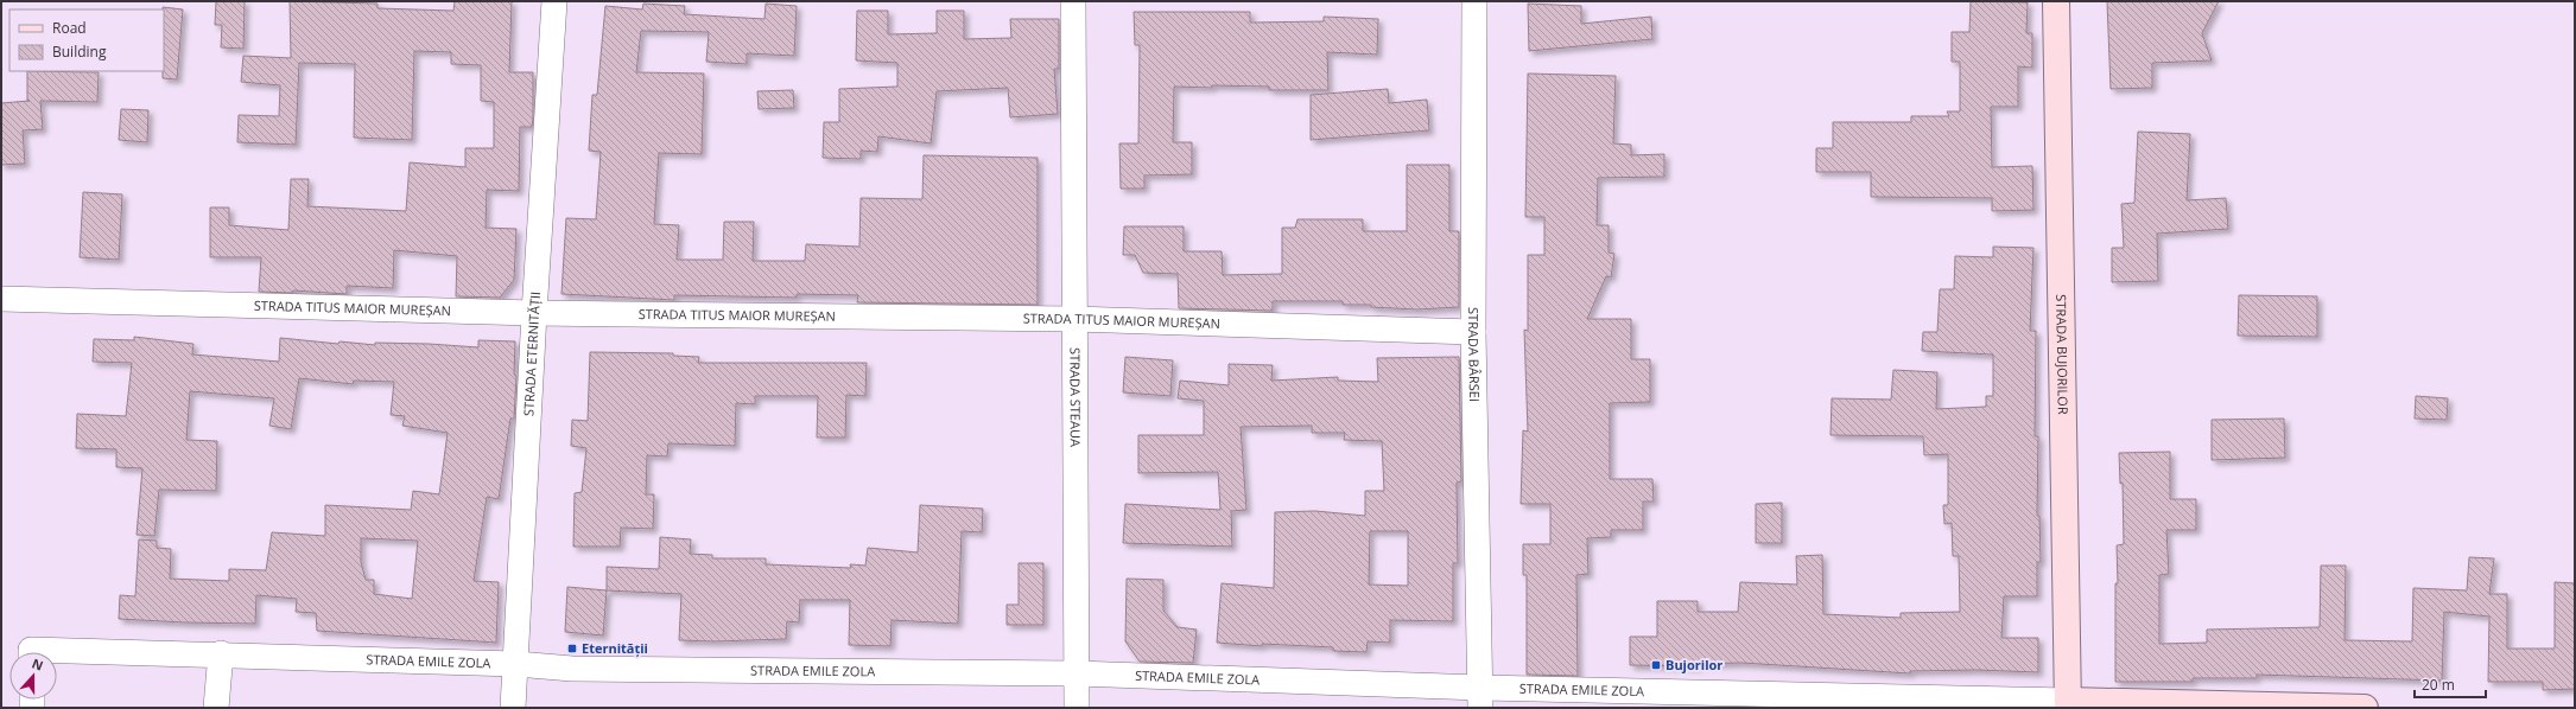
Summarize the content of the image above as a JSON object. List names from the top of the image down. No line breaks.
{"streets":{"main road":["STRADA BUJORILOR","STRADA EMILE ZOLA"],"street":["STRADA TITUS MAIOR MUREȘAN","STRADA ETERNITĂȚII","STRADA BÂRSEI","STRADA STEAUA"]},"crossings":[["STRADA TITUS MAIOR MUREȘAN","STRADA ETERNITĂȚII"],["STRADA TITUS MAIOR MUREȘAN","STRADA BÂRSEI"],["STRADA TITUS MAIOR MUREȘAN","STRADA STEAUA"],["STRADA ETERNITĂȚII","STRADA EMILE ZOLA"],["STRADA BÂRSEI","STRADA EMILE ZOLA"],["STRADA BUJORILOR","STRADA EMILE ZOLA"],["STRADA STEAUA","STRADA EMILE ZOLA"]],"places":{"transit":["Eternității","Bujorilor"]},"legend":["Road","Building"],"scale_bar":"20 m","north":"top"}
